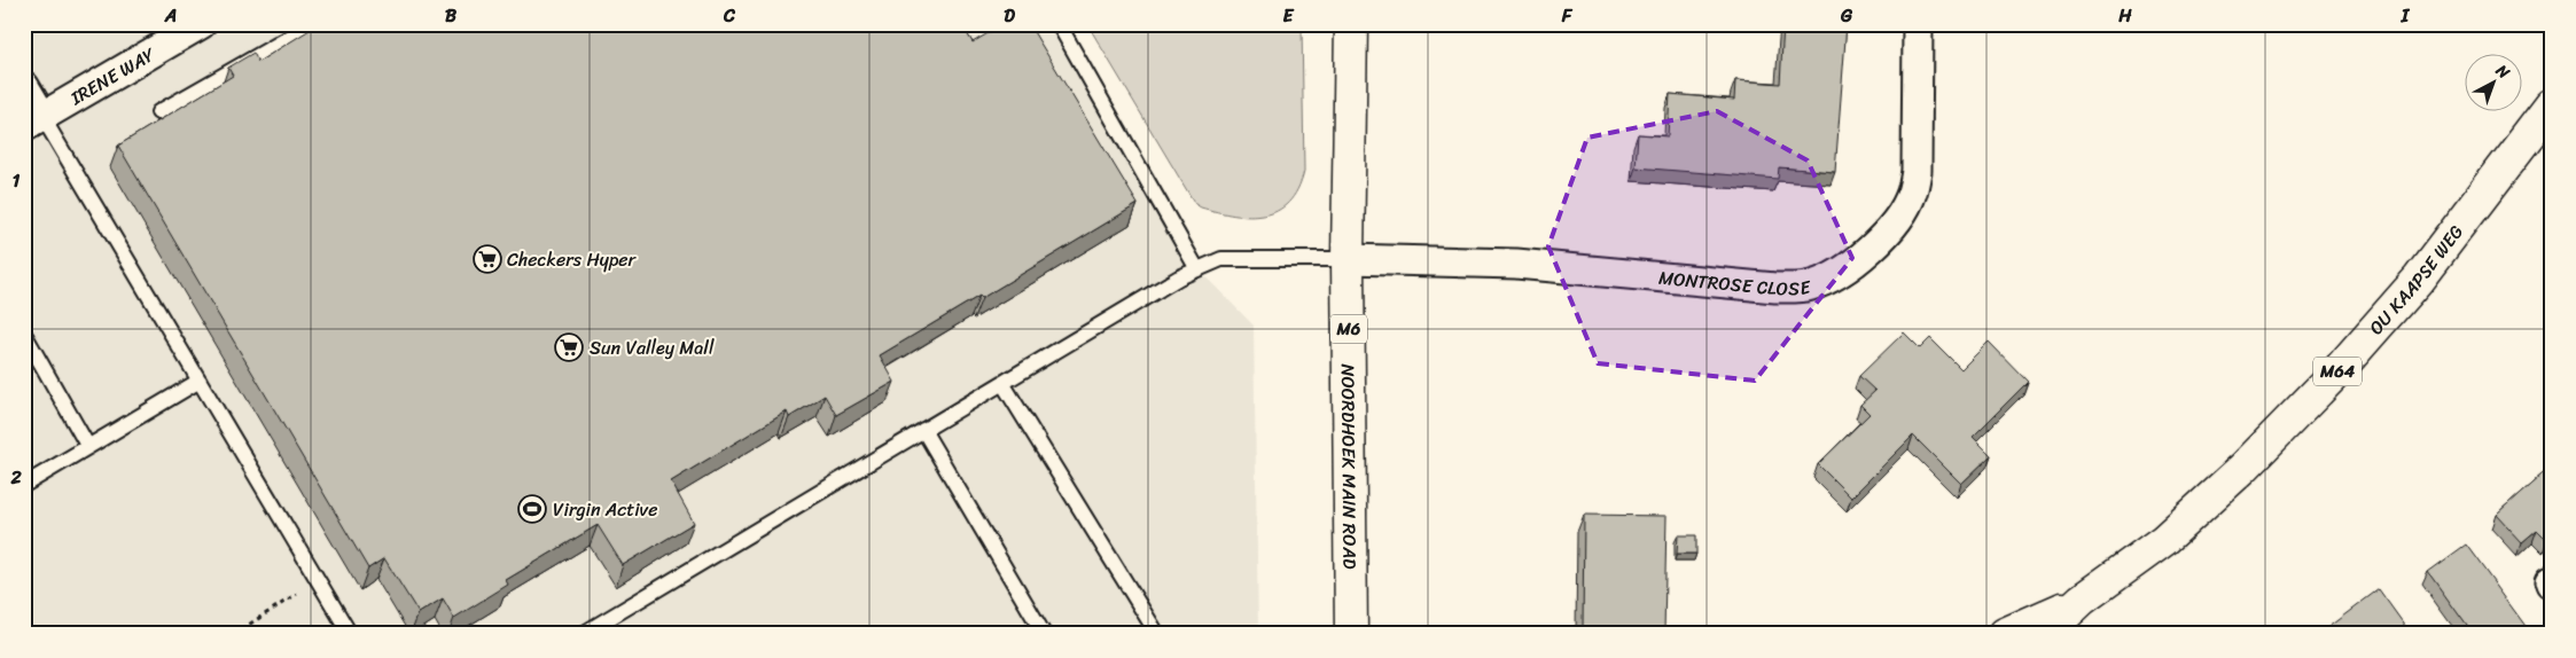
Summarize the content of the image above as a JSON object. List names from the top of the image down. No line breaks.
{"streets":{"main road":["OU KAAPSE WEG","M6","M64","NOORDHOEK MAIN ROAD"],"street":["IRENE WAY","MONTROSE CLOSE"]},"crossings":[["MONTROSE CLOSE","NOORDHOEK MAIN ROAD"]],"places":{"supermarket":["Checkers Hyper","Sun Valley Mall"],"sports":["Virgin Active"]},"north":"top right","grid":{"columns":["A","B","C","D","E","F","G","H","I"],"rows":["1","2"]}}
